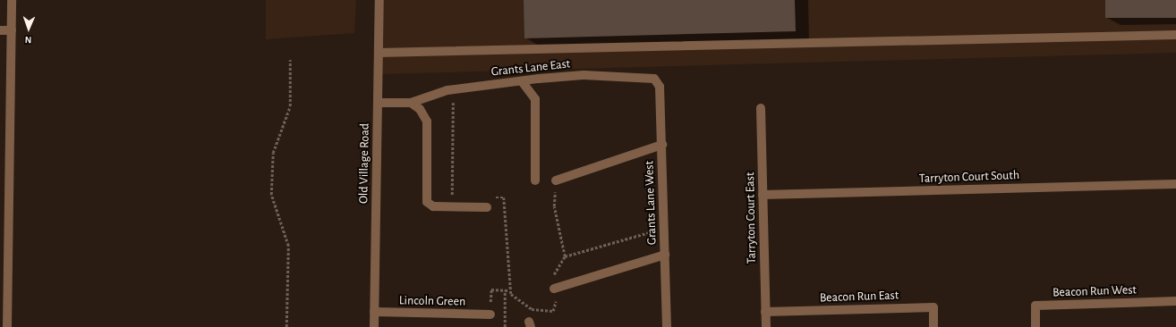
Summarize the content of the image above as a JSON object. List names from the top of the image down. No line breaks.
{"streets":{"street":["Grants Lane East","Old Village Road","Tarryton Court South","Grants Lane West","Tarryton Court East","Beacon Run West","Beacon Run East","Lincoln Green"]},"crossings":[["Grants Lane East","Old Village Road"],["Grants Lane East","Grants Lane West"],["Old Village Road","Lincoln Green"],["Tarryton Court South","Tarryton Court East"],["Tarryton Court East","Beacon Run East"]],"north":"bottom"}
